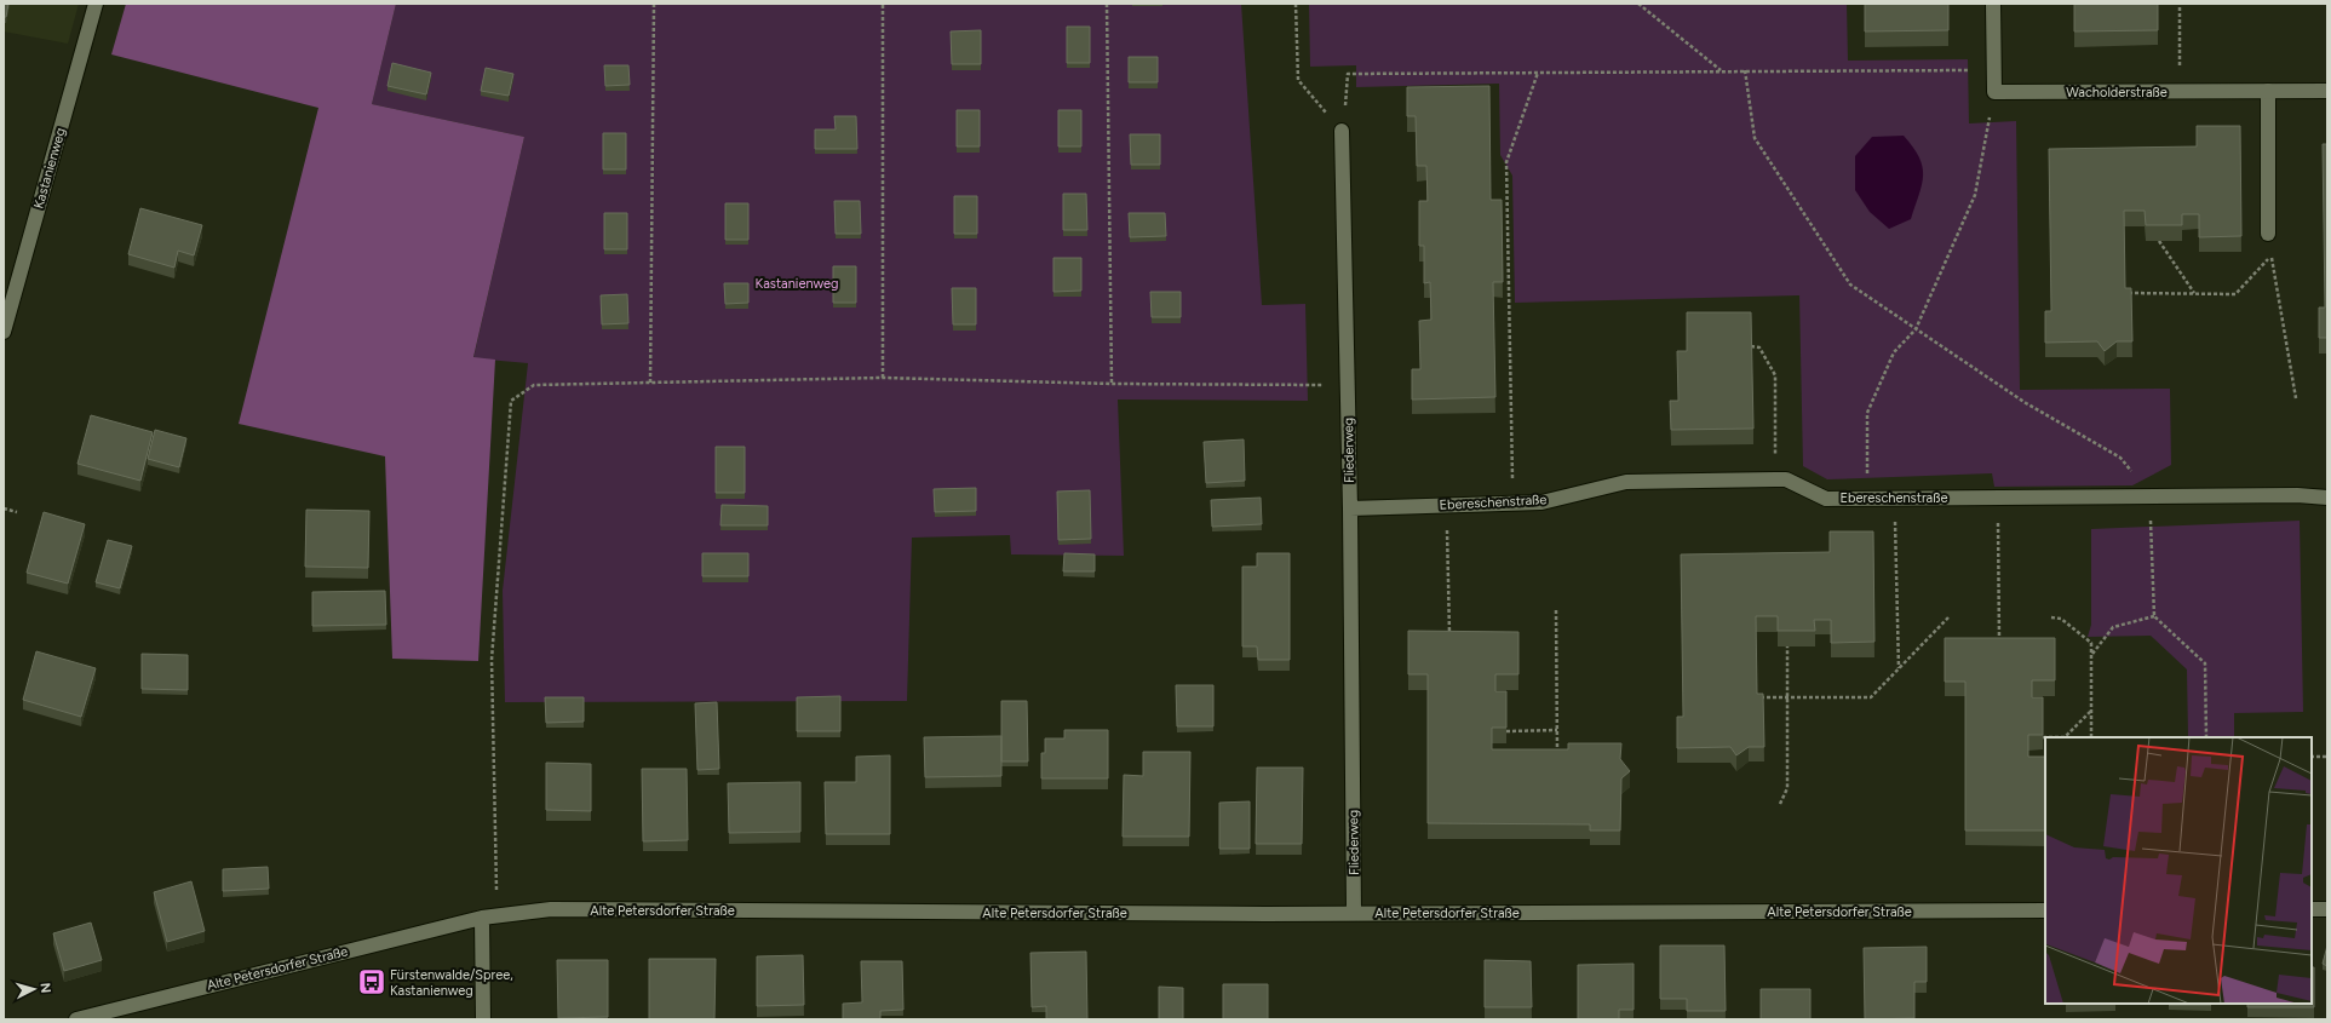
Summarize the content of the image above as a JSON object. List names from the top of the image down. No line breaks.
{"streets":{"street":["Wacholderstraße","Kastanienweg","Fliederweg","Ebereschenstraße","Alte Petersdorfer Straße"]},"crossings":[["Fliederweg","Ebereschenstraße"],["Fliederweg","Alte Petersdorfer Straße"]],"parks":["Kastanienweg"],"places":{"bus stop":["Fürstenwalde/Spree, Kastanienweg"]},"north":"right"}
